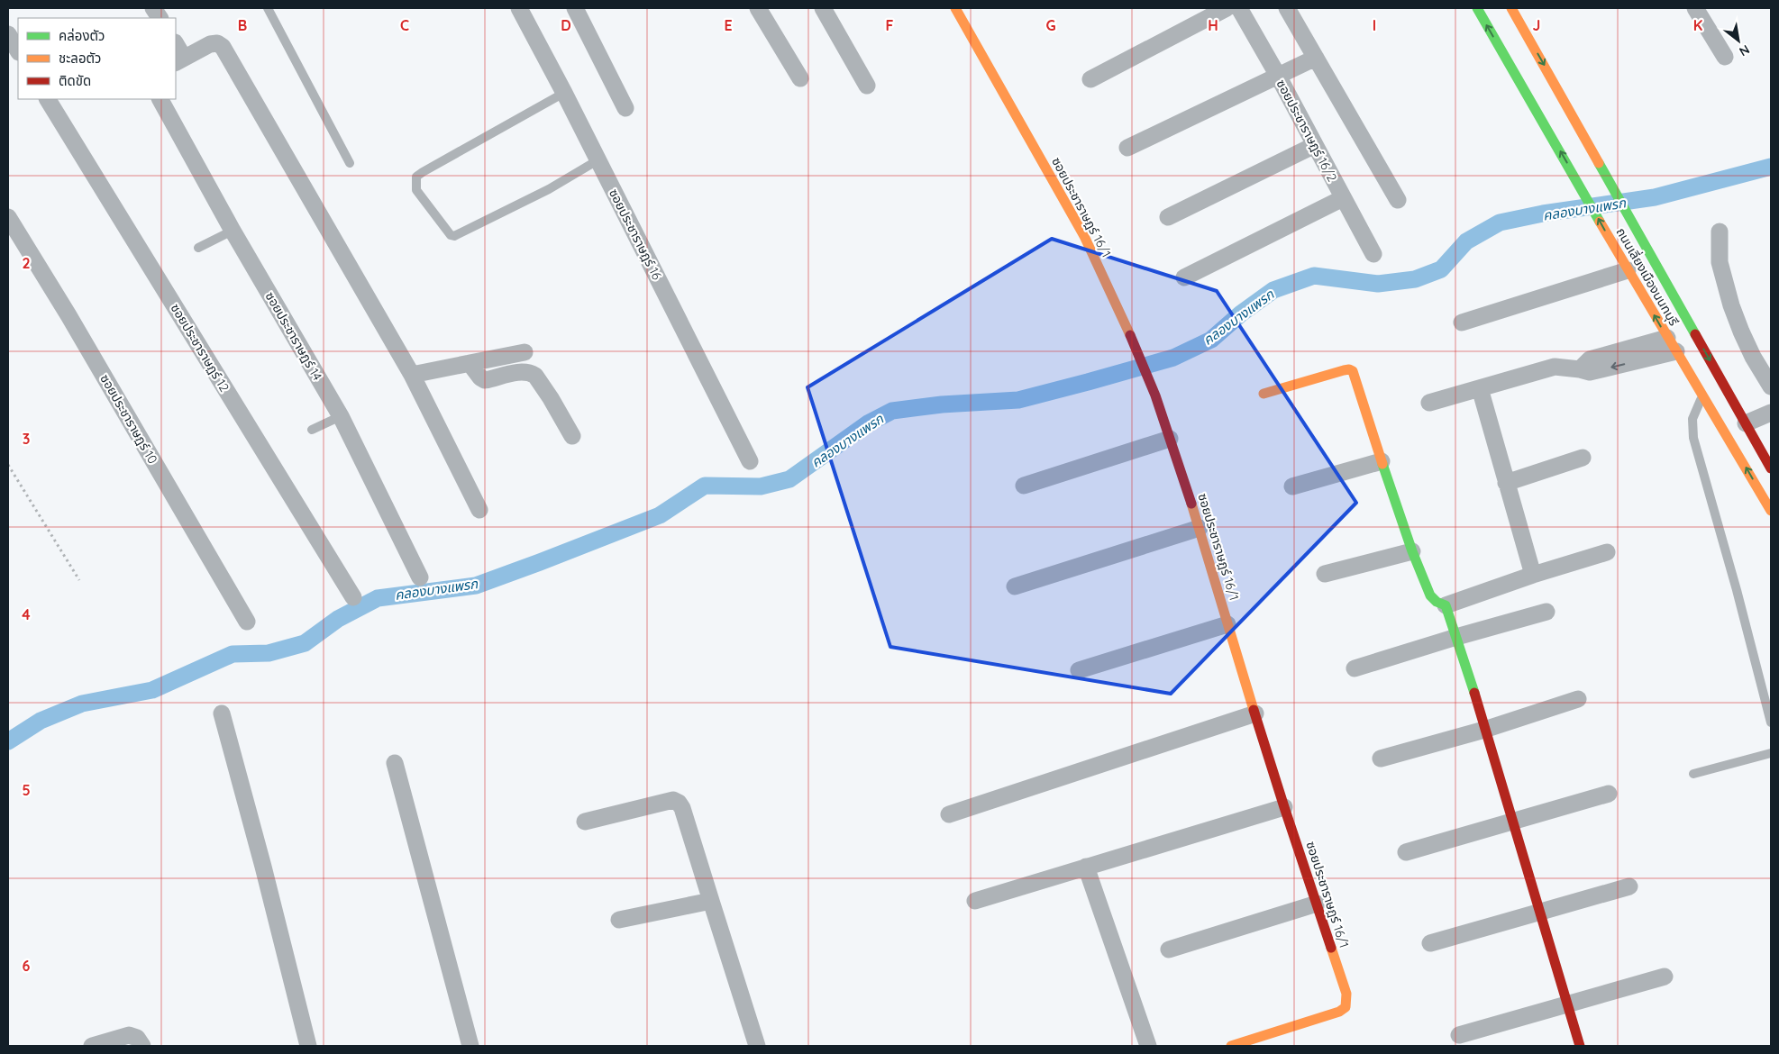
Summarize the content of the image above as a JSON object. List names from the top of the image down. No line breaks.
{"streets":{"street":["ซอยประชาราษฎร์ 16/2","ซอยประชาราษฎร์ 16/1","ซอยประชาราษฎร์ 16","ถนนเลี่ยงเมืองนนทบุรี","ซอยประชาราษฏร์ 14","ซอยประชาราษฏร์ 12","ซอยประชาราษฏร์ 10"]},"water":["คลองบางแพรก"],"legend":["คล่องตัว","ชะลอตัว","ติดขัด"],"north":"bottom right","grid":{"columns":["B","C","D","E","F","G","H","I","J","K"],"rows":["2","3","4","5","6"]}}
